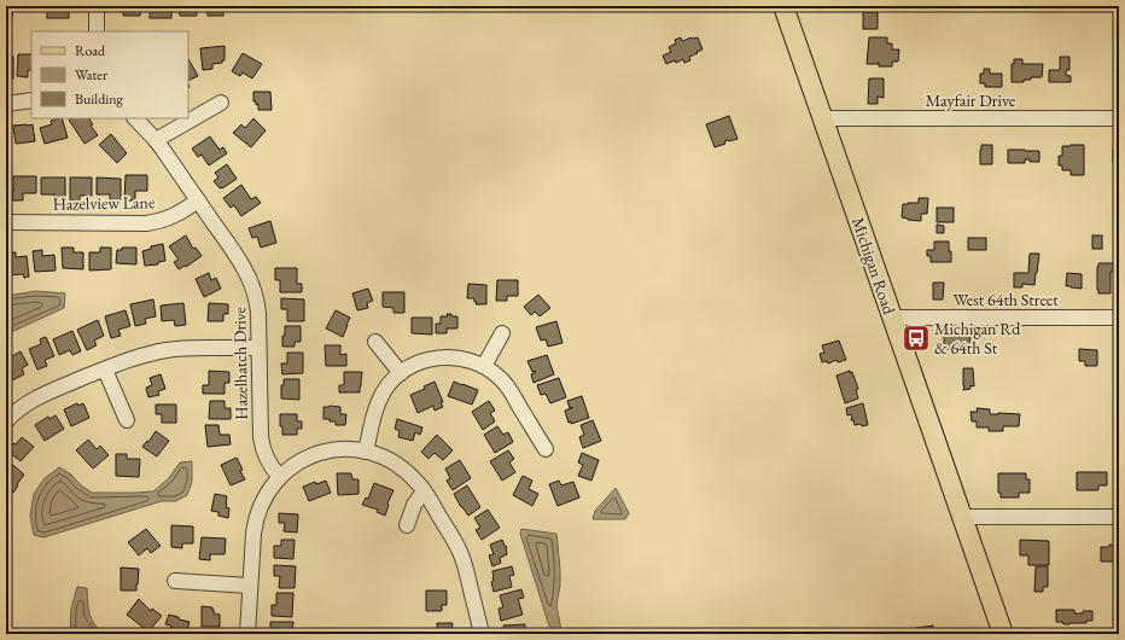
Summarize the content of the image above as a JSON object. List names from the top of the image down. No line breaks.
{"streets":{"main road":["Michigan Road"],"street":["Mayfair Drive","Hazelview Lane","West 64th Street","Hazelhatch Drive"]},"crossings":[["Mayfair Drive","Michigan Road"],["Hazelview Lane","Hazelhatch Drive"],["Michigan Road","West 64th Street"]],"places":{"bus stop":["Michigan Rd & 64th St"]},"legend":["Road","Water","Building"]}
